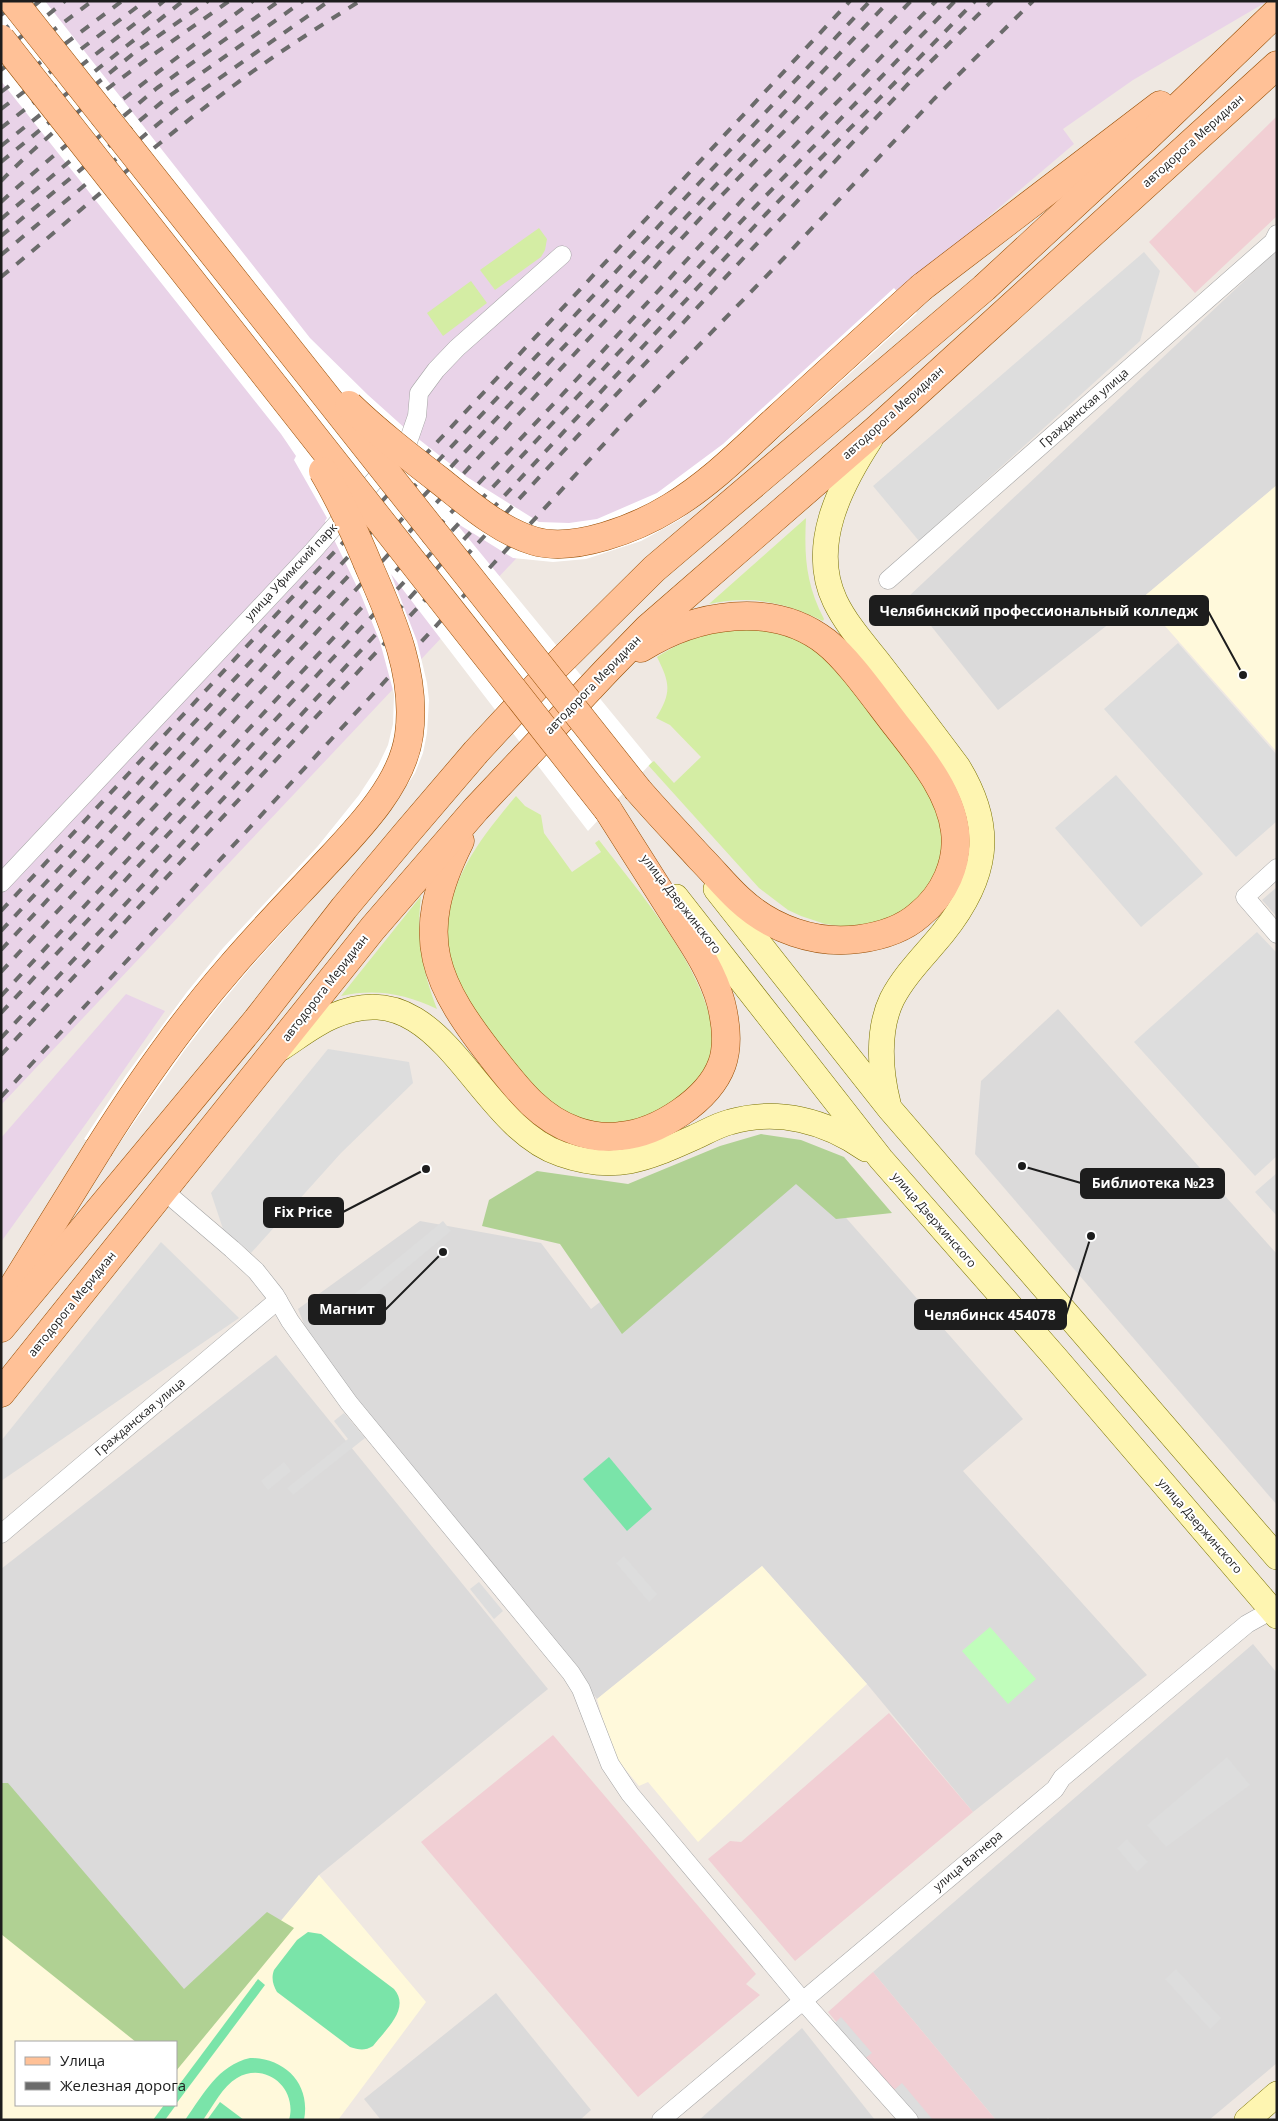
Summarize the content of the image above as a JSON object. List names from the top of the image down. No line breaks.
{"streets":{"main road":["автодорога Меридиан","улица Дзержинского"],"street":["Гражданская улица","улица Уфимский парк","улица Вагнера"]},"crossings":[["улица Дзержинского","улица Вагнера"]],"places":["Челябинский профессиональный колледж","Библиотека №23","Fix Price","Челябинск 454078","Магнит"],"legend":["Улица","Железная дорога"]}
